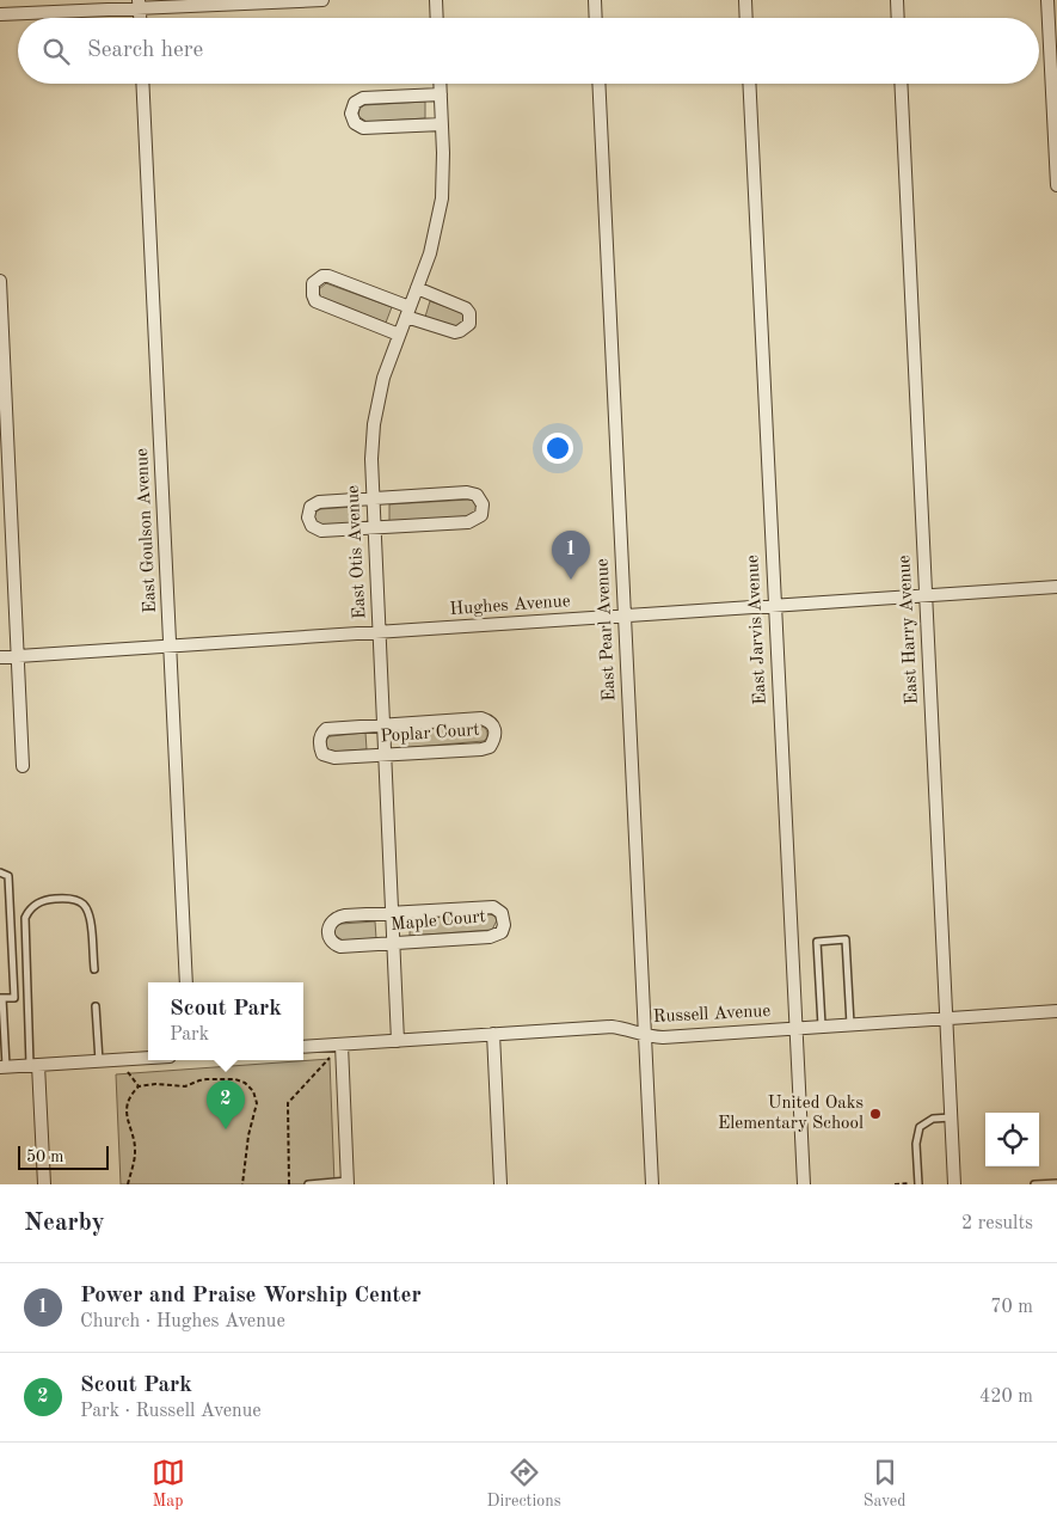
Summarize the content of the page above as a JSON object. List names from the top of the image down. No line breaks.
{"streets":{"street":["East Goulson Avenue","East Otis Avenue","Hughes Avenue","East Pearl Avenue","East Jarvis Avenue","East Harry Avenue","Poplar Court","Maple Court","Russell Avenue"]},"crossings":[["East Goulson Avenue","Hughes Avenue"],["East Otis Avenue","Hughes Avenue"],["East Otis Avenue","Poplar Court"],["East Otis Avenue","Maple Court"],["East Otis Avenue","Russell Avenue"],["Hughes Avenue","East Pearl Avenue"],["Hughes Avenue","East Jarvis Avenue"],["Hughes Avenue","East Harry Avenue"],["East Pearl Avenue","Russell Avenue"],["East Jarvis Avenue","Russell Avenue"],["East Harry Avenue","Russell Avenue"]],"places":["United Oaks Elementary School"],"scale_bar":"50 m","page":{"search":"Search here","pins":["1","2"],"popup":["Scout Park","Park"],"scale":"50 m","heading":["Nearby","2 results"],"list":[{"mark":"1","name":"Power and Praise Worship Center","note":"Church · Hughes Avenue","value":"70 m"},{"mark":"2","name":"Scout Park","note":"Park · Russell Avenue","value":"420 m"}],"nav":["Map","Directions","Saved"]}}
